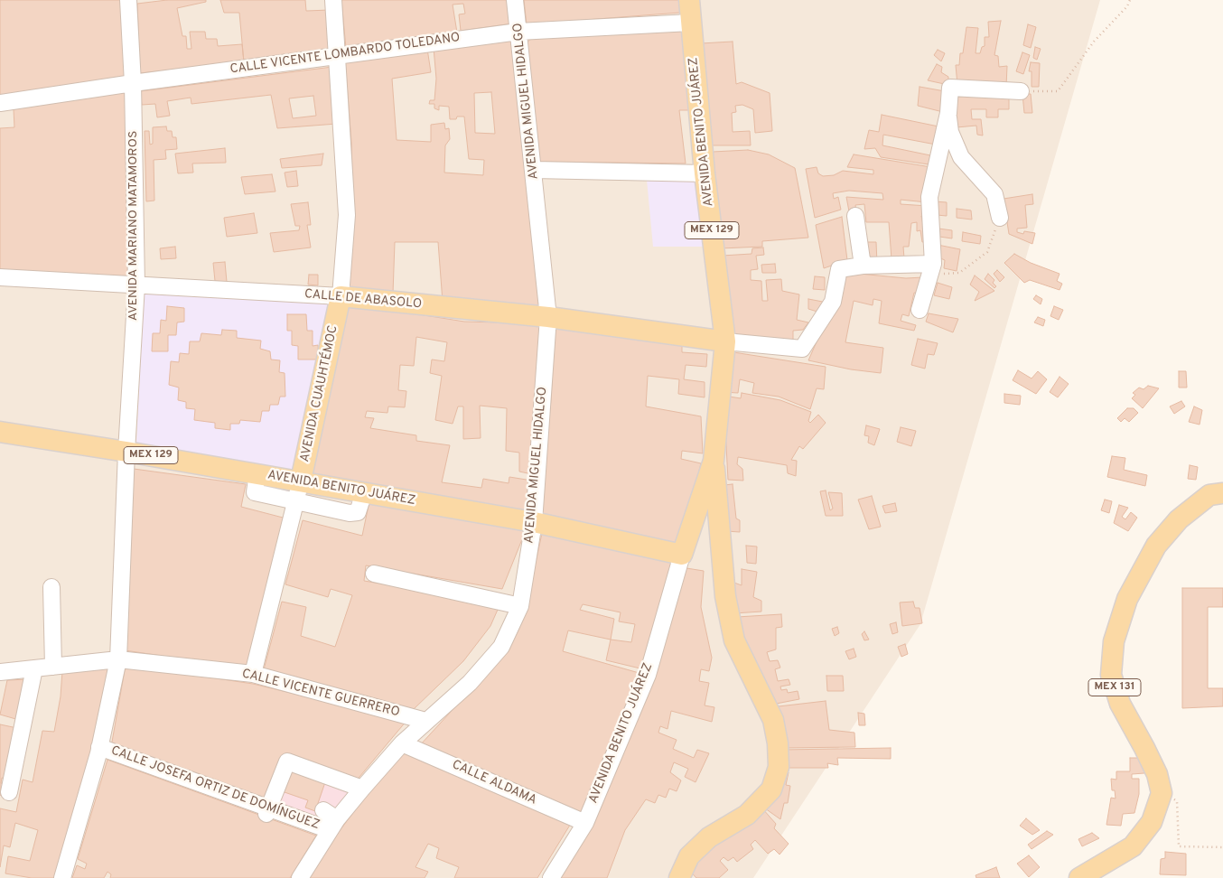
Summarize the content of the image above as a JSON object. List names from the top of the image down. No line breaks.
{"streets":{"main road":["AVENIDA BENITO JUÁREZ","MEX 129","CALLE DE ABASOLO","AVENIDA CUAUHTÉMOC","MEX 131"],"street":["CALLE VICENTE LOMBARDO TOLEDANO","AVENIDA MIGUEL HIDALGO","AVENIDA MARIANO MATAMOROS","CALLE VICENTE GUERRERO","CALLE ALDAMA","CALLE JOSEFA ORTIZ DE DOMÍNGUEZ"]},"crossings":[["CALLE VICENTE LOMBARDO TOLEDANO","AVENIDA MIGUEL HIDALGO"],["CALLE VICENTE LOMBARDO TOLEDANO","AVENIDA BENITO JUÁREZ"],["CALLE VICENTE LOMBARDO TOLEDANO","AVENIDA MARIANO MATAMOROS"],["CALLE VICENTE LOMBARDO TOLEDANO","AVENIDA CUAUHTÉMOC"],["AVENIDA MIGUEL HIDALGO","AVENIDA BENITO JUÁREZ"],["AVENIDA MIGUEL HIDALGO","CALLE DE ABASOLO"],["AVENIDA MIGUEL HIDALGO","CALLE VICENTE GUERRERO"],["AVENIDA MIGUEL HIDALGO","CALLE ALDAMA"],["AVENIDA MIGUEL HIDALGO","CALLE JOSEFA ORTIZ DE DOMÍNGUEZ"],["AVENIDA BENITO JUÁREZ","AVENIDA MARIANO MATAMOROS"],["AVENIDA BENITO JUÁREZ","CALLE DE ABASOLO"],["AVENIDA BENITO JUÁREZ","AVENIDA CUAUHTÉMOC"],["AVENIDA BENITO JUÁREZ","CALLE ALDAMA"],["AVENIDA MARIANO MATAMOROS","CALLE DE ABASOLO"],["AVENIDA MARIANO MATAMOROS","CALLE VICENTE GUERRERO"],["AVENIDA MARIANO MATAMOROS","CALLE JOSEFA ORTIZ DE DOMÍNGUEZ"],["CALLE DE ABASOLO","AVENIDA CUAUHTÉMOC"],["AVENIDA CUAUHTÉMOC","CALLE VICENTE GUERRERO"]]}
